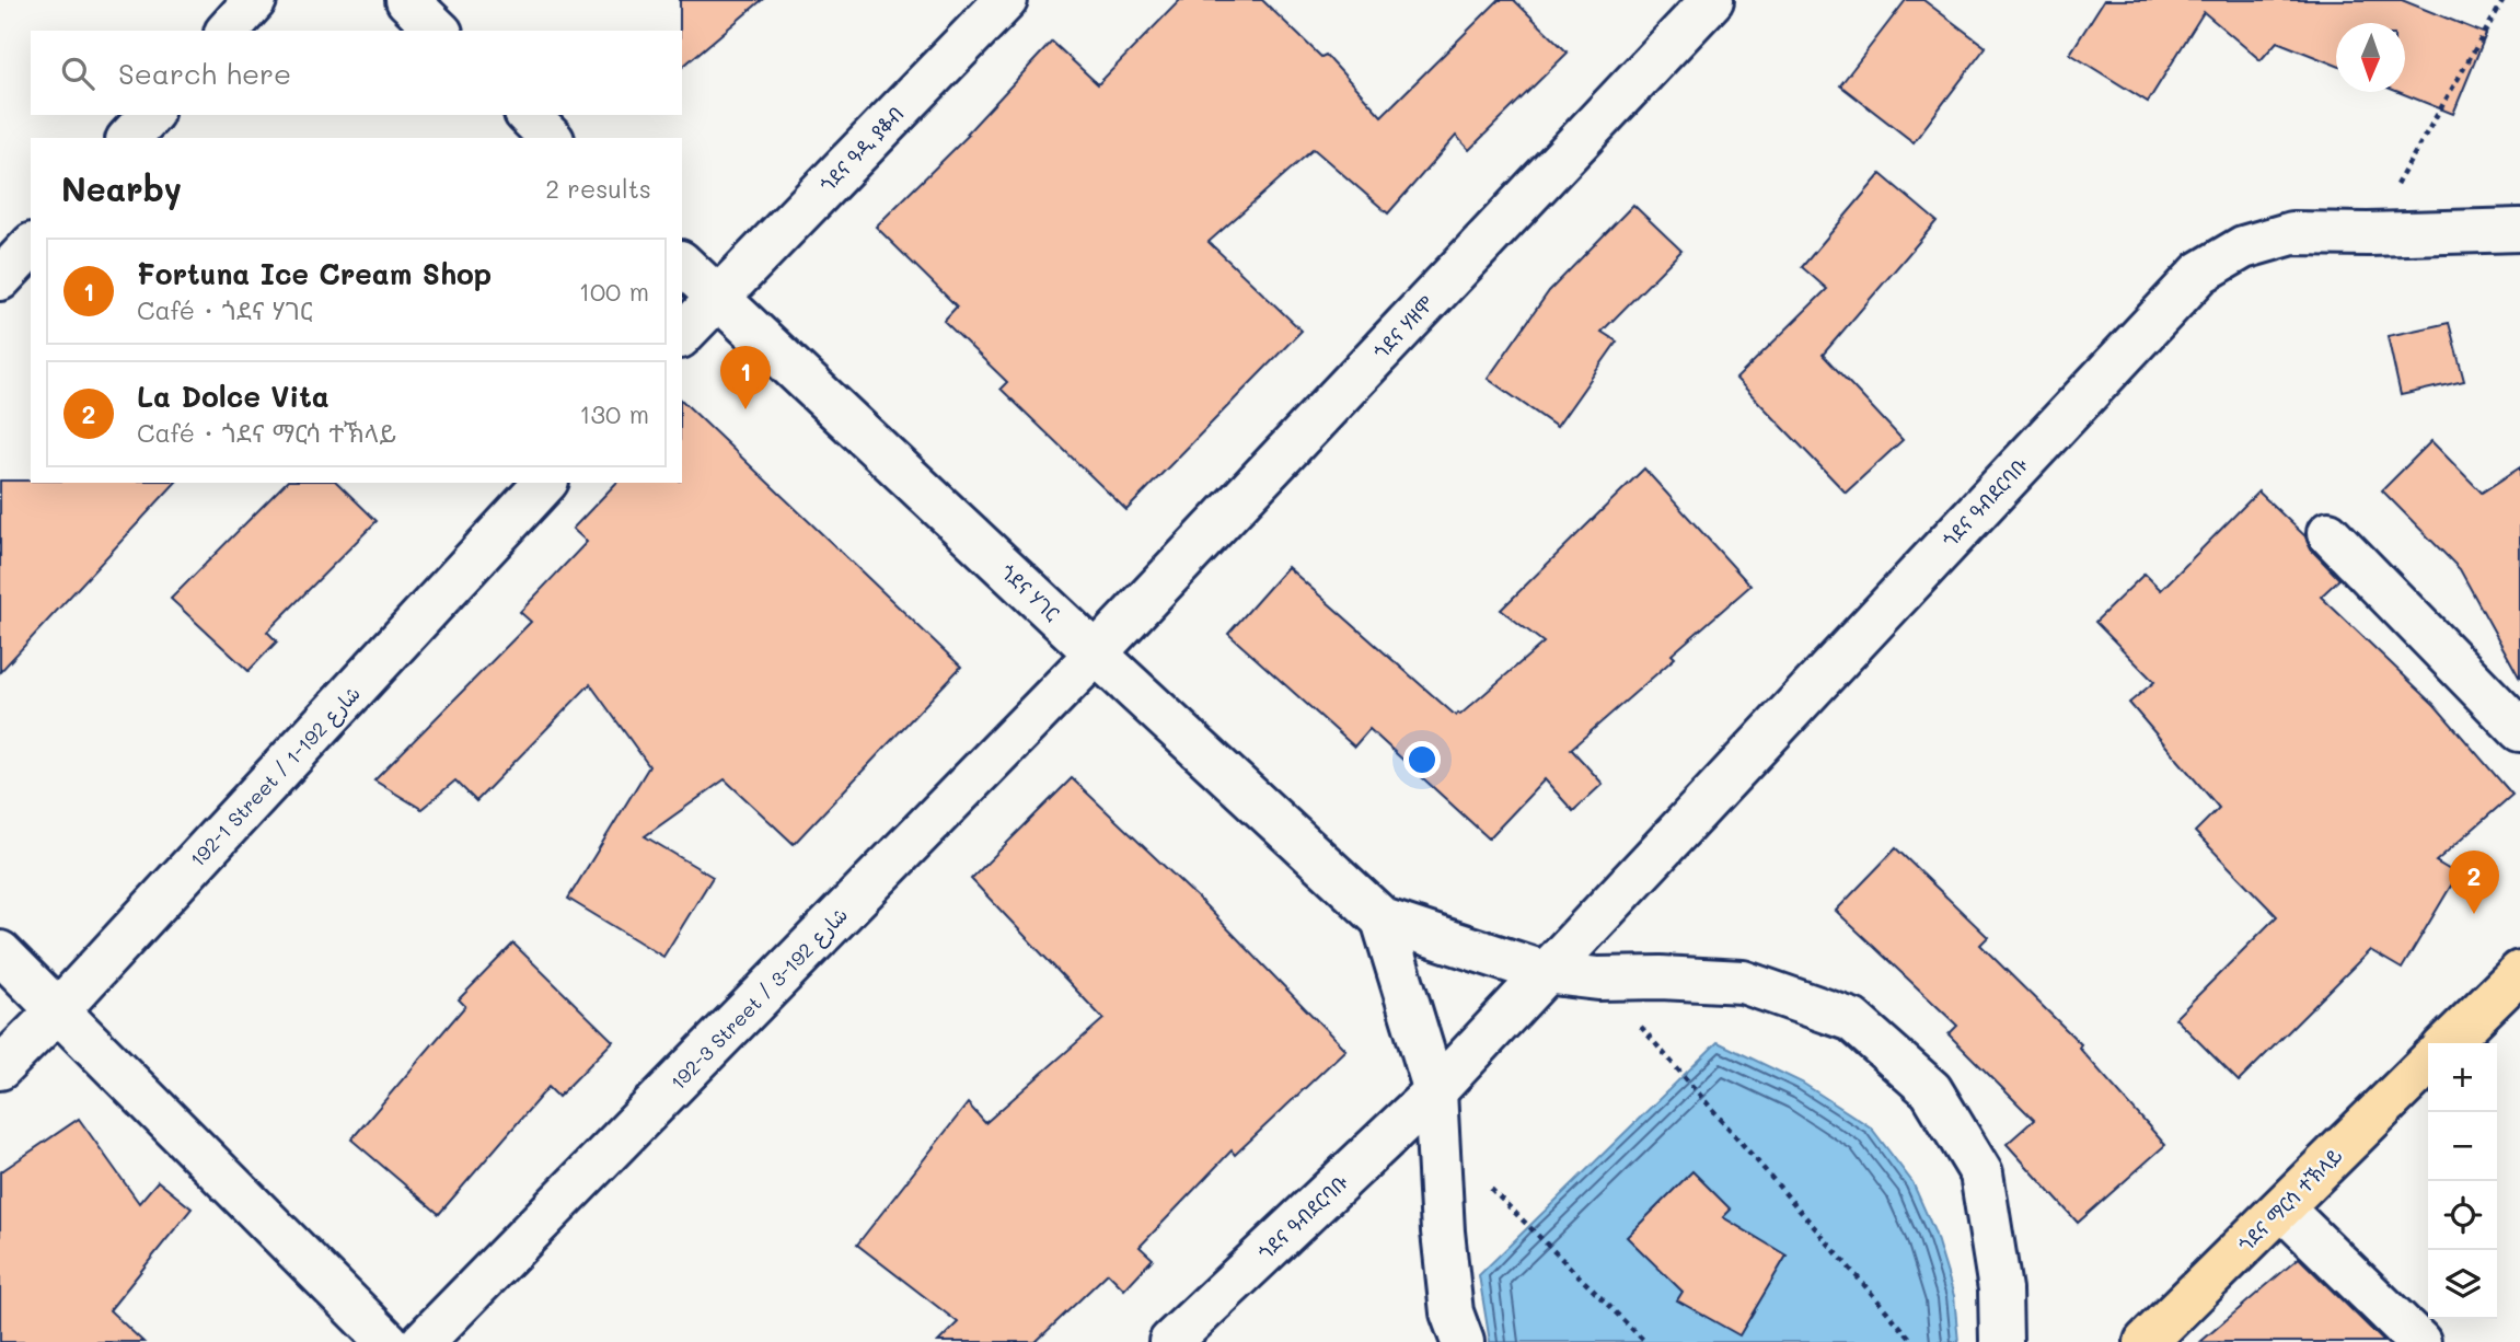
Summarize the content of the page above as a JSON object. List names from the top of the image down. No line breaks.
{"streets":{"main road":["ጎደና ማርሳ ተኽላይ"],"street":["ጎደና ዓዲ ያቆብ","ጎደና ሃዘሞ","ጎደና ዓብደርባቡ","ጎደና ሃገር","192-1 Street / شارع 192-1","192-3 Street / شارع 192-3"]},"crossings":[["ጎደና ዓዲ ያቆብ","ጎደና ሃገር"],["ጎደና ሃዘሞ","ጎደና ሃገር"],["ጎደና ሃዘሞ","192-3 Street / شارع 192-3"],["ጎደና ሃገር","192-3 Street / شارع 192-3"]],"north":"bottom","page":{"search":"Search here","heading":["Nearby","2 results"],"list":[{"mark":"1","name":"Fortuna Ice Cream Shop","note":"Café · ጎደና ሃገር","value":"100 m"},{"mark":"2","name":"La Dolce Vita","note":"Café · ጎደና ማርሳ ተኽላይ","value":"130 m"}],"pins":["1","2"],"map_buttons":["+","−"]}}
